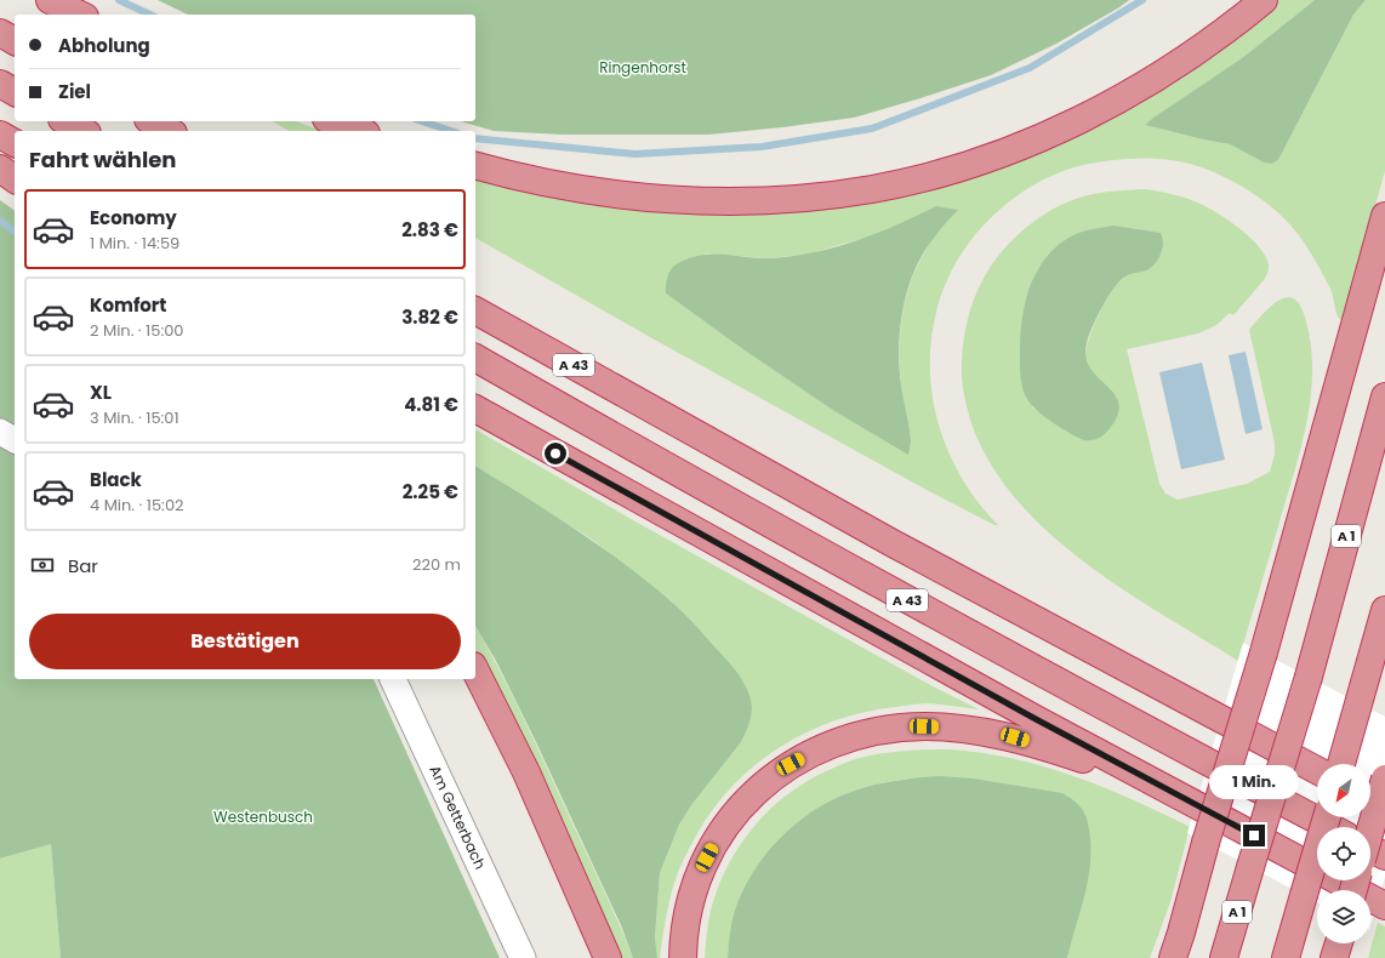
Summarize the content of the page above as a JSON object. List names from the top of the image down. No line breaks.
{"streets":{"highway":["A 43","A 1"],"street":["Am Getterbach"]},"parks":["Ringenhorst","Westenbusch"],"north":"bottom left","page":{"banner":["Abholung","Ziel"],"heading":"Fahrt wählen","list":[{"name":"Economy","note":"1 Min. · 14:59","value":"2.83 €"},{"name":"Komfort","note":"2 Min. · 15:00","value":"3.82 €"},{"name":"XL","note":"3 Min. · 15:01","value":"4.81 €"},{"name":"Black","note":"4 Min. · 15:02","value":"2.25 €"}],"pay":["Bar","220 m"],"buttons":"Bestätigen","bubble":"1 Min."}}
